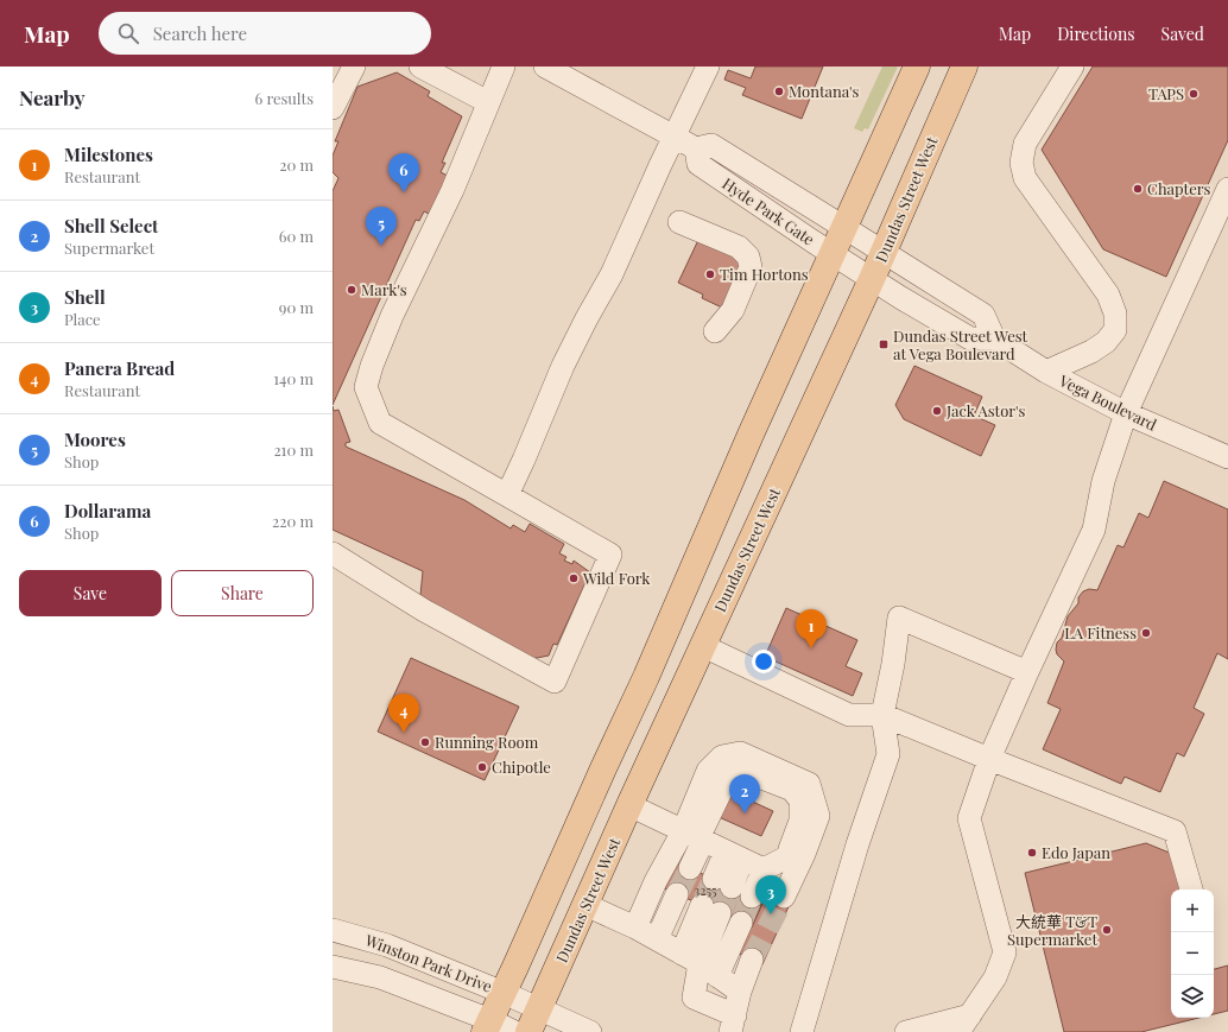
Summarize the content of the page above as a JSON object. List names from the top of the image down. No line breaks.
{"streets":{"main road":["Dundas Street West"],"street":["Hyde Park Gate","Vega Boulevard","Winston Park Drive"]},"crossings":[["Dundas Street West","Hyde Park Gate"],["Dundas Street West","Winston Park Drive"]],"places":{"other":["Montana's","TAPS","Chapters","Tim Hortons","Mark's","Jack Astor's","Wild Fork","LA Fitness","Running Room","Chipotle","Edo Japan","大統華 T&T Supermarket"],"transit":["Dundas Street West at Vega Boulevard"]},"house_numbers":["3255"],"page":{"header":"Map","search":"Search here","nav":["Map","Directions","Saved"],"heading":["Nearby","6 results"],"list":[{"mark":"1","name":"Milestones","note":"Restaurant","value":"20 m"},{"mark":"2","name":"Shell Select","note":"Supermarket","value":"60 m"},{"mark":"3","name":"Shell","note":"Place","value":"90 m"},{"mark":"4","name":"Panera Bread","note":"Restaurant","value":"140 m"},{"mark":"5","name":"Moores","note":"Shop","value":"210 m"},{"mark":"6","name":"Dollarama","note":"Shop","value":"220 m"}],"pins":["6","5","1","4","2","3"],"buttons":["Save","Share"],"map_buttons":["+","−"]}}
